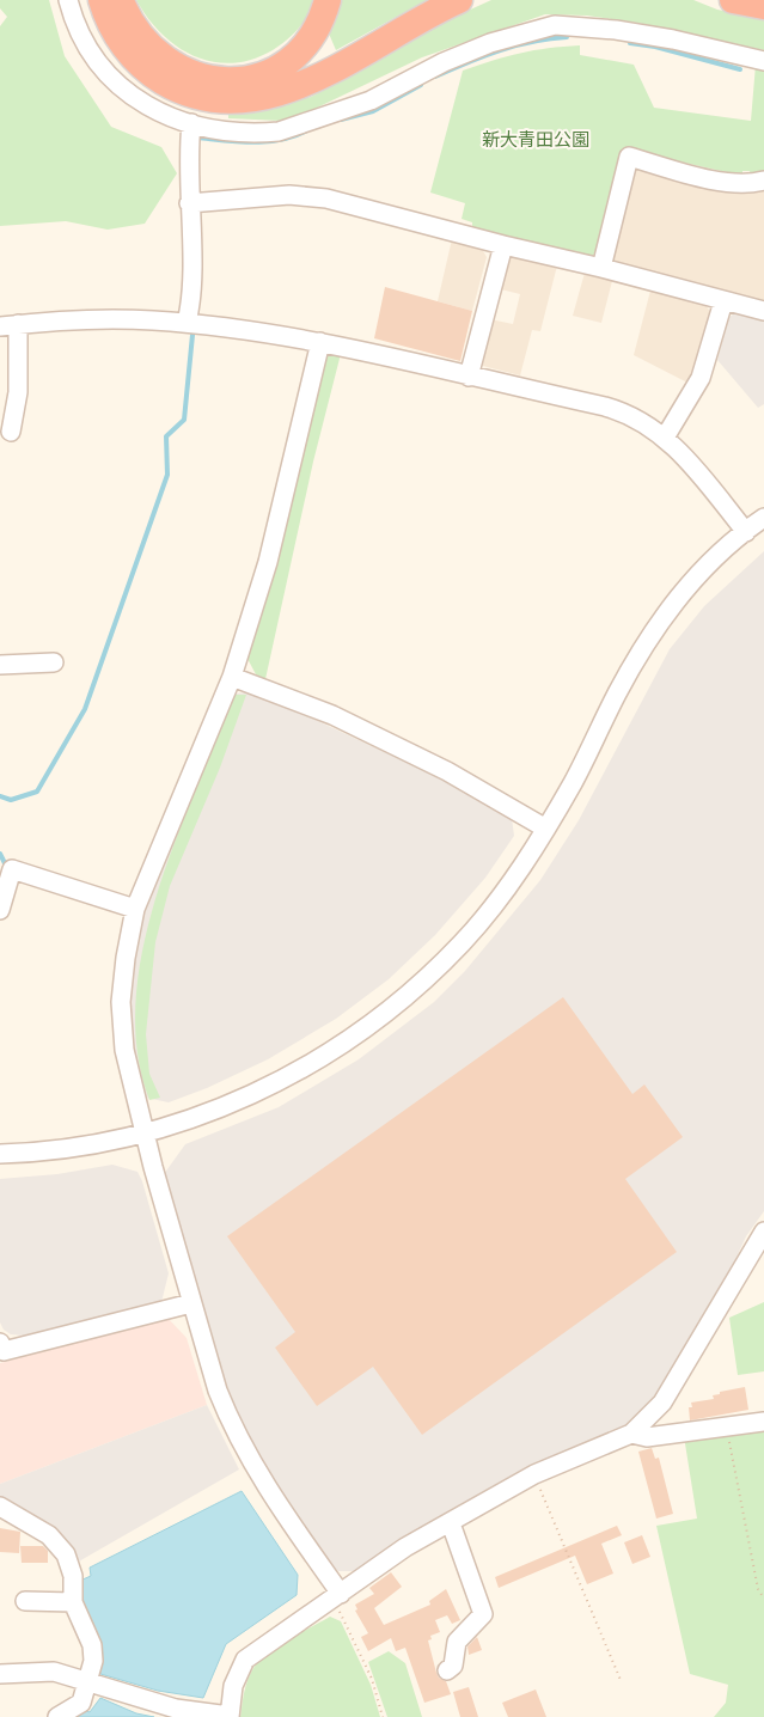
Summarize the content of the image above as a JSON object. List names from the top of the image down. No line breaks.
{"parks":["新大青田公園"]}
